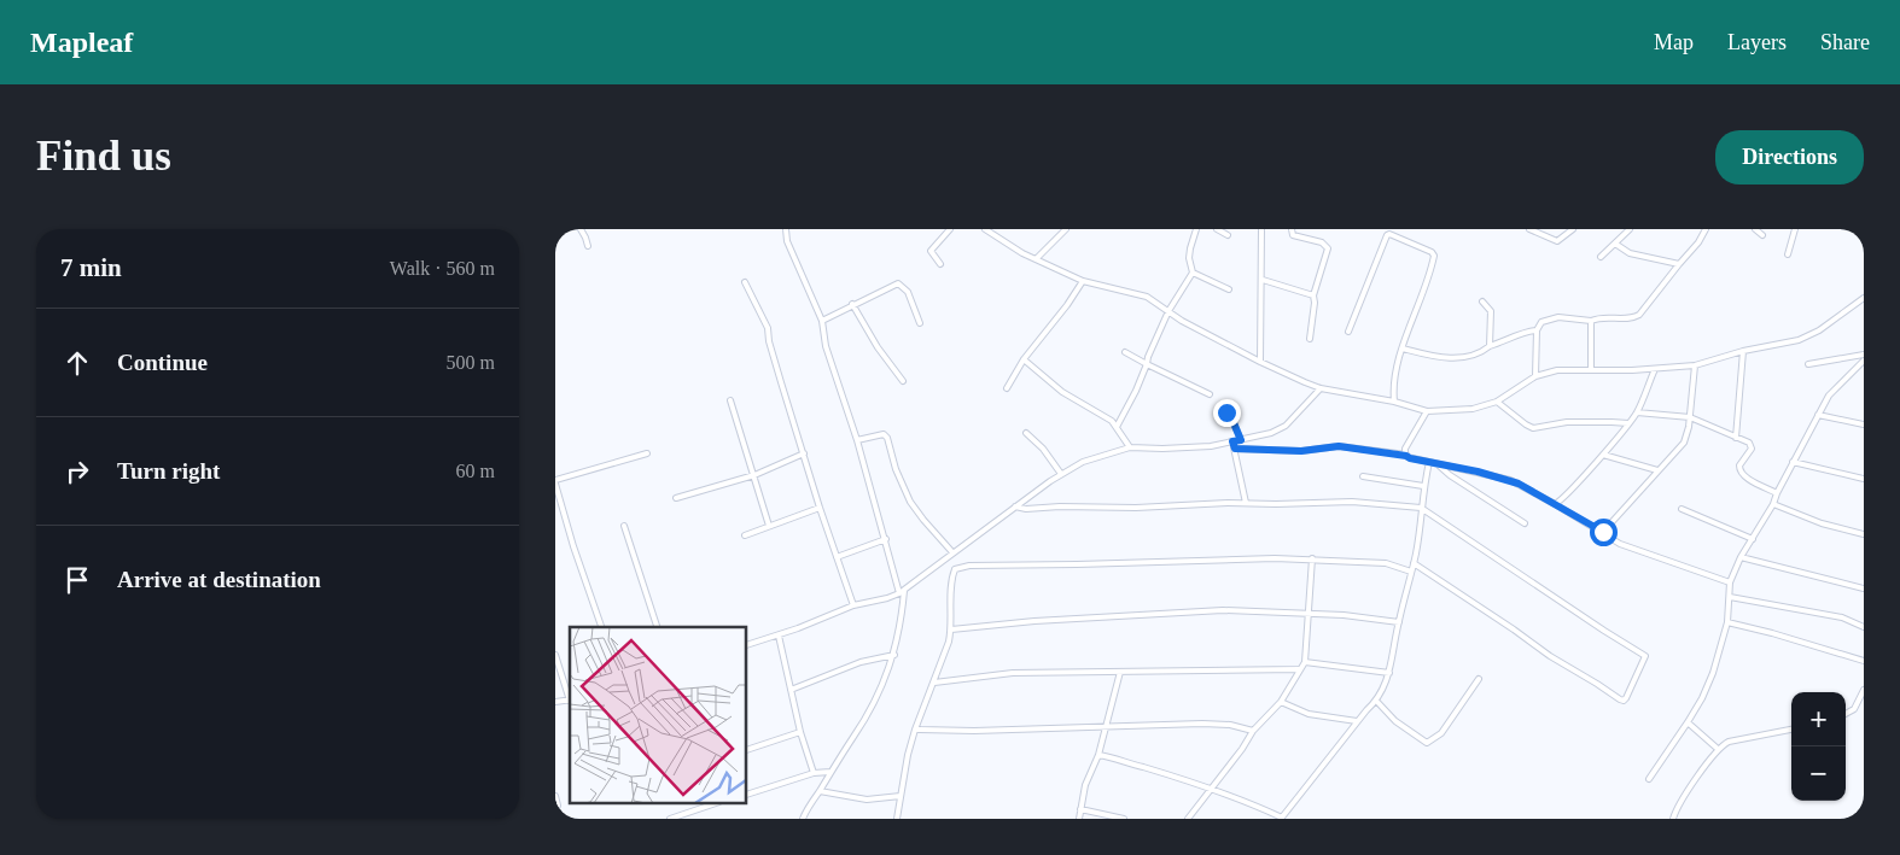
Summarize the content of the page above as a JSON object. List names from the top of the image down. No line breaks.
{"page":{"header":"Mapleaf","nav":["Map","Layers","Share"],"buttons":"Directions","title":"Find us","heading":["7 min","Walk · 560 m"],"list":[["Continue","500 m"],["Turn right","60 m"],"Arrive at destination"],"map_buttons":["+","−"]}}
